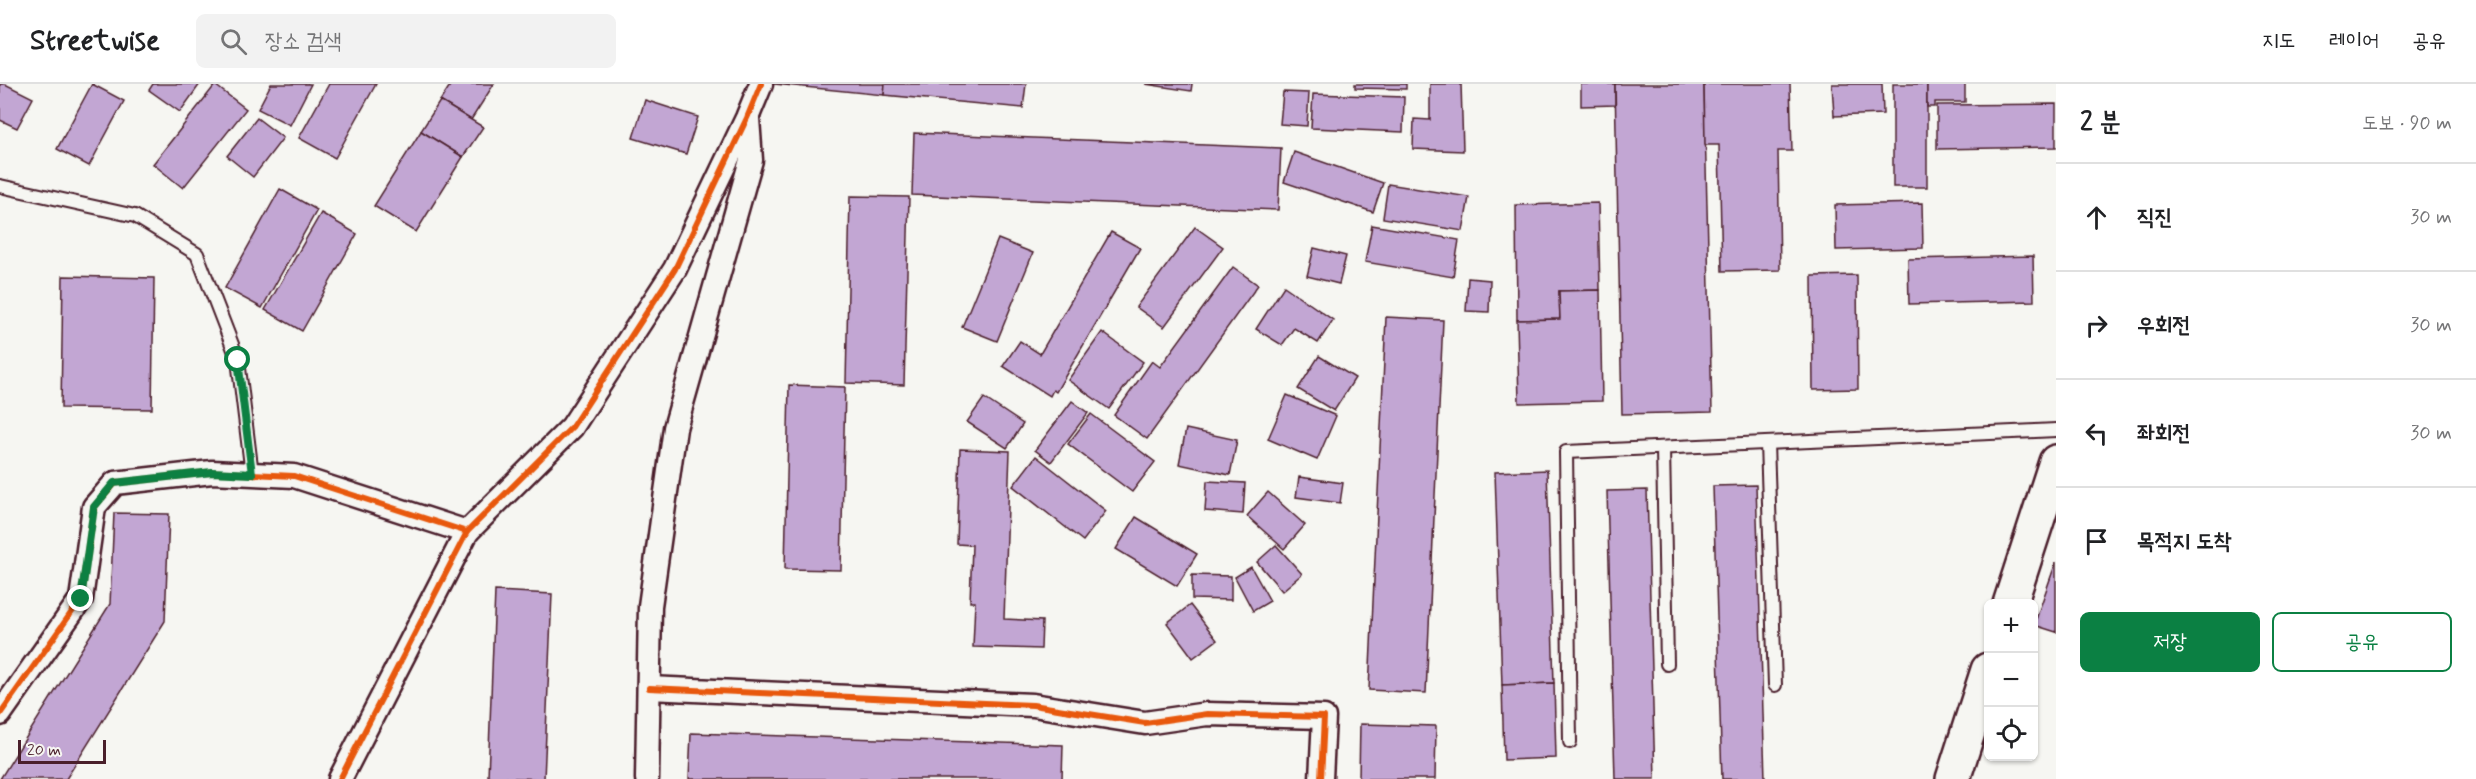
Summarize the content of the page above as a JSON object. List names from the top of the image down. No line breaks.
{"scale_bar":"20 m","page":{"header":"Streetwise","search":"장소 검색","nav":["지도","레이어","공유"],"heading":["2 분","도보 · 90 m"],"list":[["직진","30 m"],["우회전","30 m"],["좌회전","30 m"],"목적지 도착"],"buttons":["저장","공유"],"map_buttons":["+","−"],"scale":"20 m"}}
